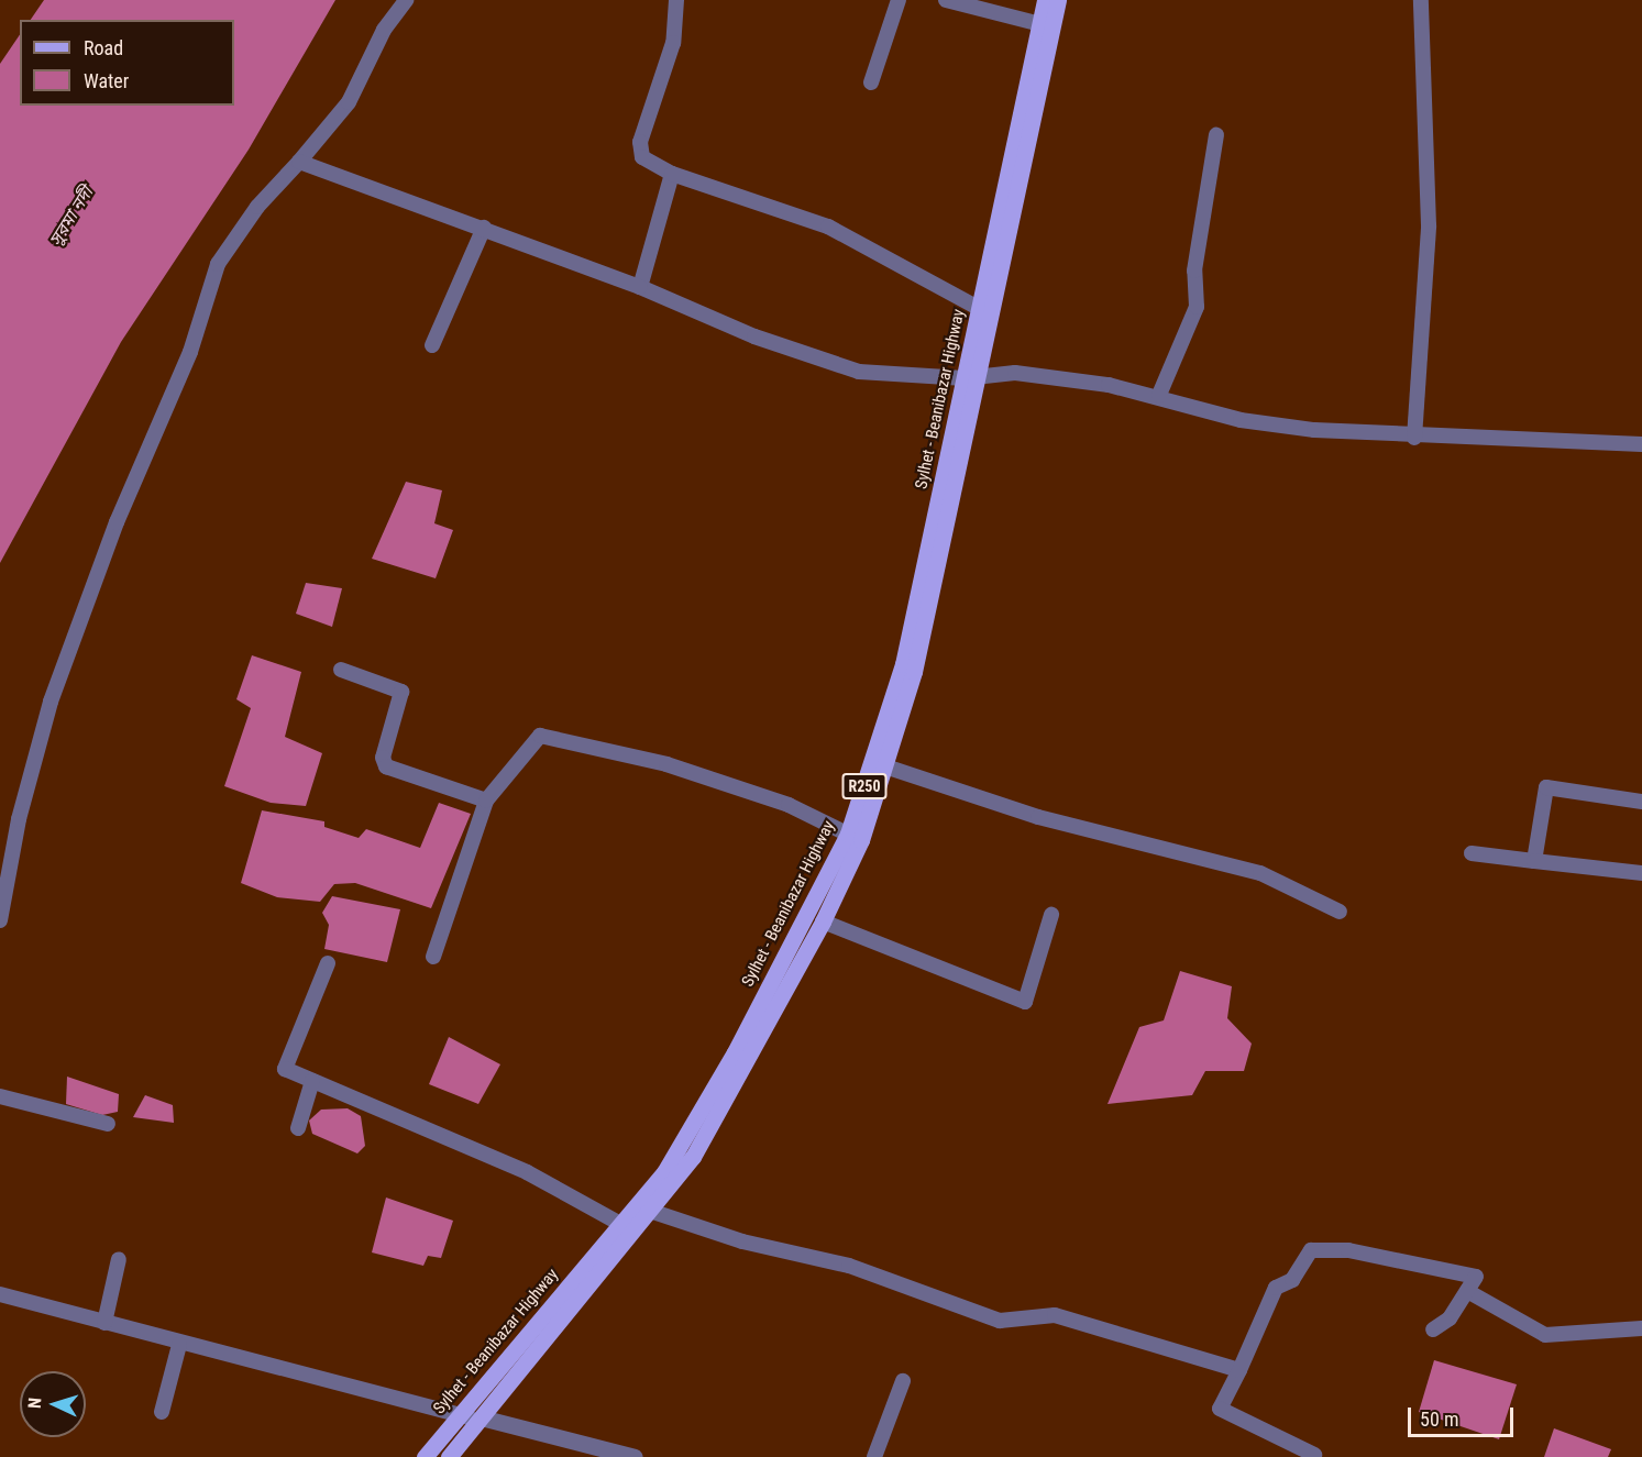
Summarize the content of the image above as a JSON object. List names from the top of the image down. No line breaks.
{"streets":{"main road":["Sylhet - Beanibazar Highway","R250"]},"water":["সুরমা নদী"],"legend":["Road","Water"],"scale_bar":"50 m","north":"left"}
